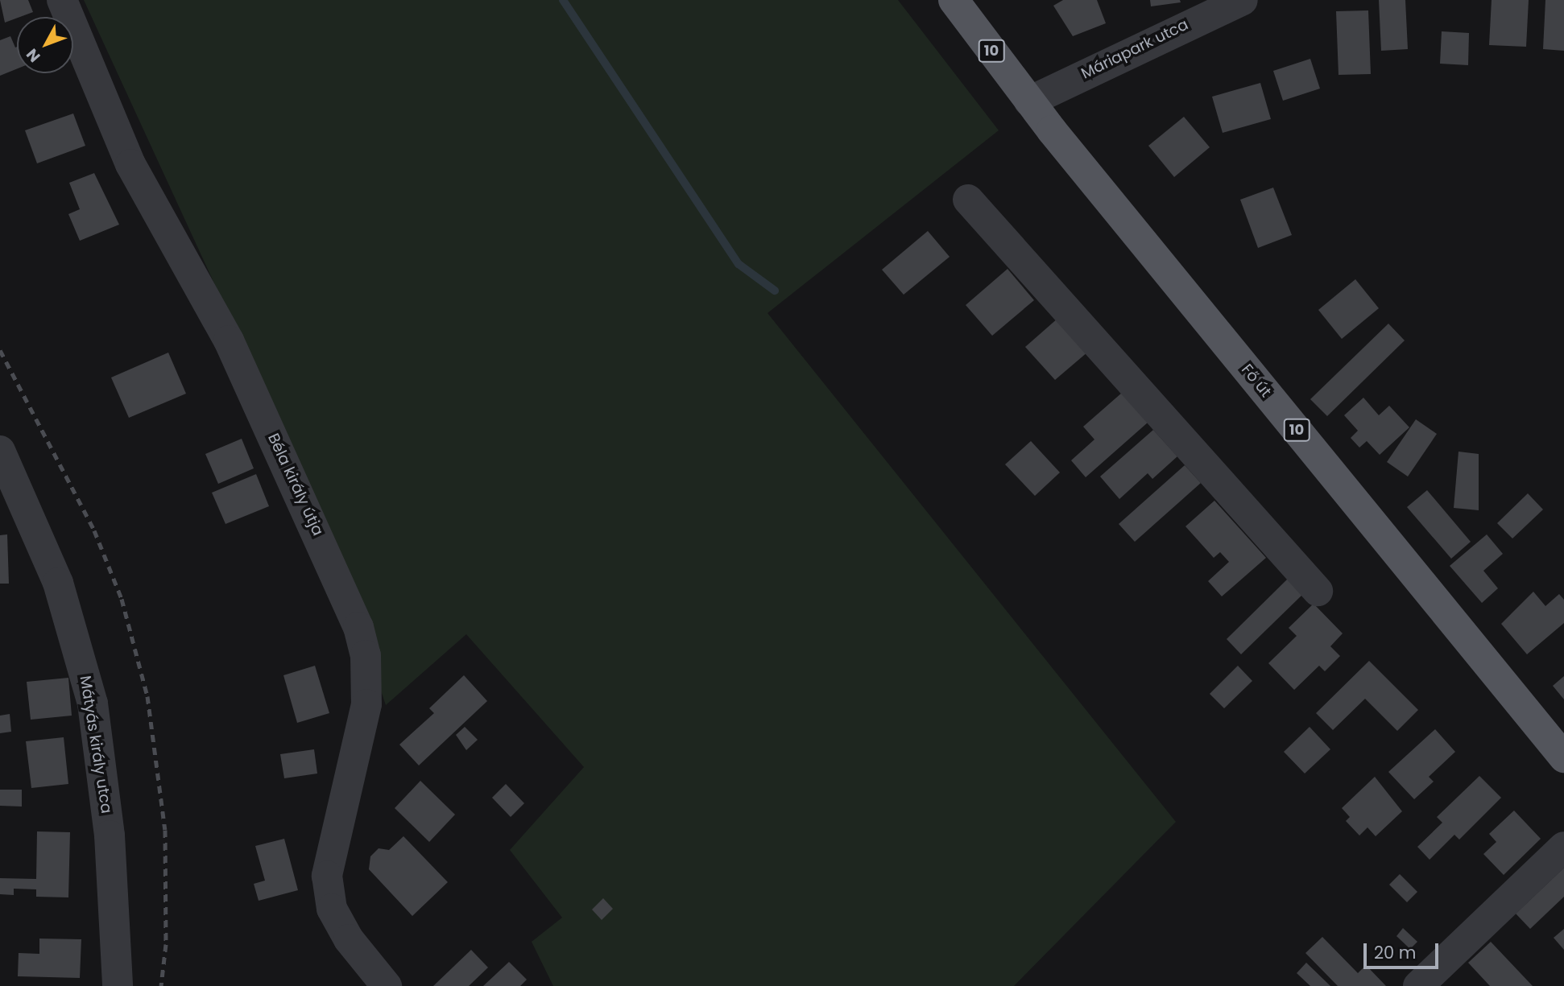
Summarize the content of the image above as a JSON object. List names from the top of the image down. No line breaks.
{"streets":{"main road":["10","Fő út"],"street":["Máriapark utca","Béla király útja","Mátyás király utca"]},"crossings":[["Máriapark utca","Fő út"]],"scale_bar":"20 m","north":"bottom left"}
